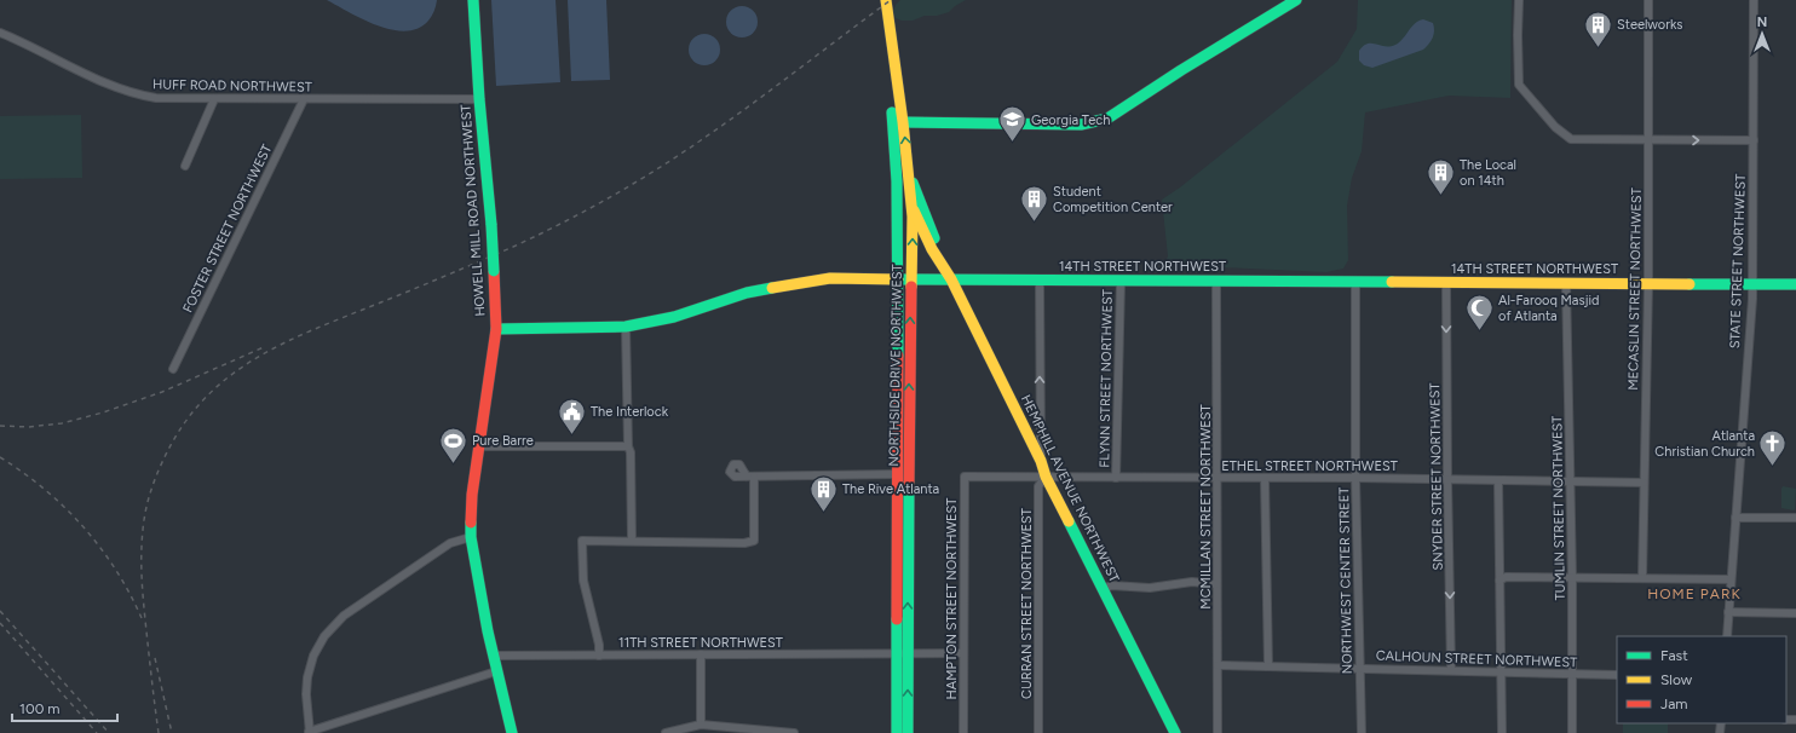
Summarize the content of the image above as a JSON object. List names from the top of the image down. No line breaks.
{"streets":{"main road":["HOWELL MILL ROAD NORTHWEST","14TH STREET NORTHWEST","NORTHSIDE DRIVE NORTHWEST","HEMPHILL AVENUE NORTHWEST"],"street":["HUFF ROAD NORTHWEST","FOSTER STREET NORTHWEST","STATE STREET NORTHWEST","MECASLIN STREET NORTHWEST","FLYNN STREET NORTHWEST","ETHEL STREET NORTHWEST","SNYDER STREET NORTHWEST","MCMILLAN STREET NORTHWEST","TUMLIN STREET NORTHWEST","NORTHWEST CENTER STREET","HAMPTON STREET NORTHWEST","CURRAN STREET NORTHWEST","11TH STREET NORTHWEST","CALHOUN STREET NORTHWEST"]},"crossings":[["HUFF ROAD NORTHWEST","HOWELL MILL ROAD NORTHWEST"],["HUFF ROAD NORTHWEST","FOSTER STREET NORTHWEST"],["HOWELL MILL ROAD NORTHWEST","14TH STREET NORTHWEST"],["HOWELL MILL ROAD NORTHWEST","11TH STREET NORTHWEST"],["STATE STREET NORTHWEST","14TH STREET NORTHWEST"],["14TH STREET NORTHWEST","MECASLIN STREET NORTHWEST"],["14TH STREET NORTHWEST","NORTHSIDE DRIVE NORTHWEST"],["14TH STREET NORTHWEST","FLYNN STREET NORTHWEST"],["14TH STREET NORTHWEST","SNYDER STREET NORTHWEST"],["14TH STREET NORTHWEST","HEMPHILL AVENUE NORTHWEST"],["14TH STREET NORTHWEST","MCMILLAN STREET NORTHWEST"],["14TH STREET NORTHWEST","TUMLIN STREET NORTHWEST"],["14TH STREET NORTHWEST","NORTHWEST CENTER STREET"],["MECASLIN STREET NORTHWEST","ETHEL STREET NORTHWEST"],["NORTHSIDE DRIVE NORTHWEST","HEMPHILL AVENUE NORTHWEST"],["NORTHSIDE DRIVE NORTHWEST","11TH STREET NORTHWEST"],["FLYNN STREET NORTHWEST","ETHEL STREET NORTHWEST"],["ETHEL STREET NORTHWEST","SNYDER STREET NORTHWEST"],["ETHEL STREET NORTHWEST","HEMPHILL AVENUE NORTHWEST"],["ETHEL STREET NORTHWEST","MCMILLAN STREET NORTHWEST"],["ETHEL STREET NORTHWEST","TUMLIN STREET NORTHWEST"],["ETHEL STREET NORTHWEST","NORTHWEST CENTER STREET"],["ETHEL STREET NORTHWEST","HAMPTON STREET NORTHWEST"],["ETHEL STREET NORTHWEST","CURRAN STREET NORTHWEST"],["SNYDER STREET NORTHWEST","CALHOUN STREET NORTHWEST"],["HEMPHILL AVENUE NORTHWEST","CURRAN STREET NORTHWEST"],["MCMILLAN STREET NORTHWEST","CALHOUN STREET NORTHWEST"],["TUMLIN STREET NORTHWEST","CALHOUN STREET NORTHWEST"],["NORTHWEST CENTER STREET","CALHOUN STREET NORTHWEST"],["HAMPTON STREET NORTHWEST","11TH STREET NORTHWEST"]],"districts":["HOME PARK"],"places":{"building":["Steelworks","The Local on 14th","Student Competition Center","The Rive Atlanta"],"school or university":["Georgia Tech"],"mosque":["Al-Farooq Masjid of Atlanta"],"public building":["The Interlock"],"sports":["Pure Barre"],"church":["Atlanta Christian Church"]},"legend":["Fast","Slow","Jam"],"scale_bar":"100 m","north":"top"}
